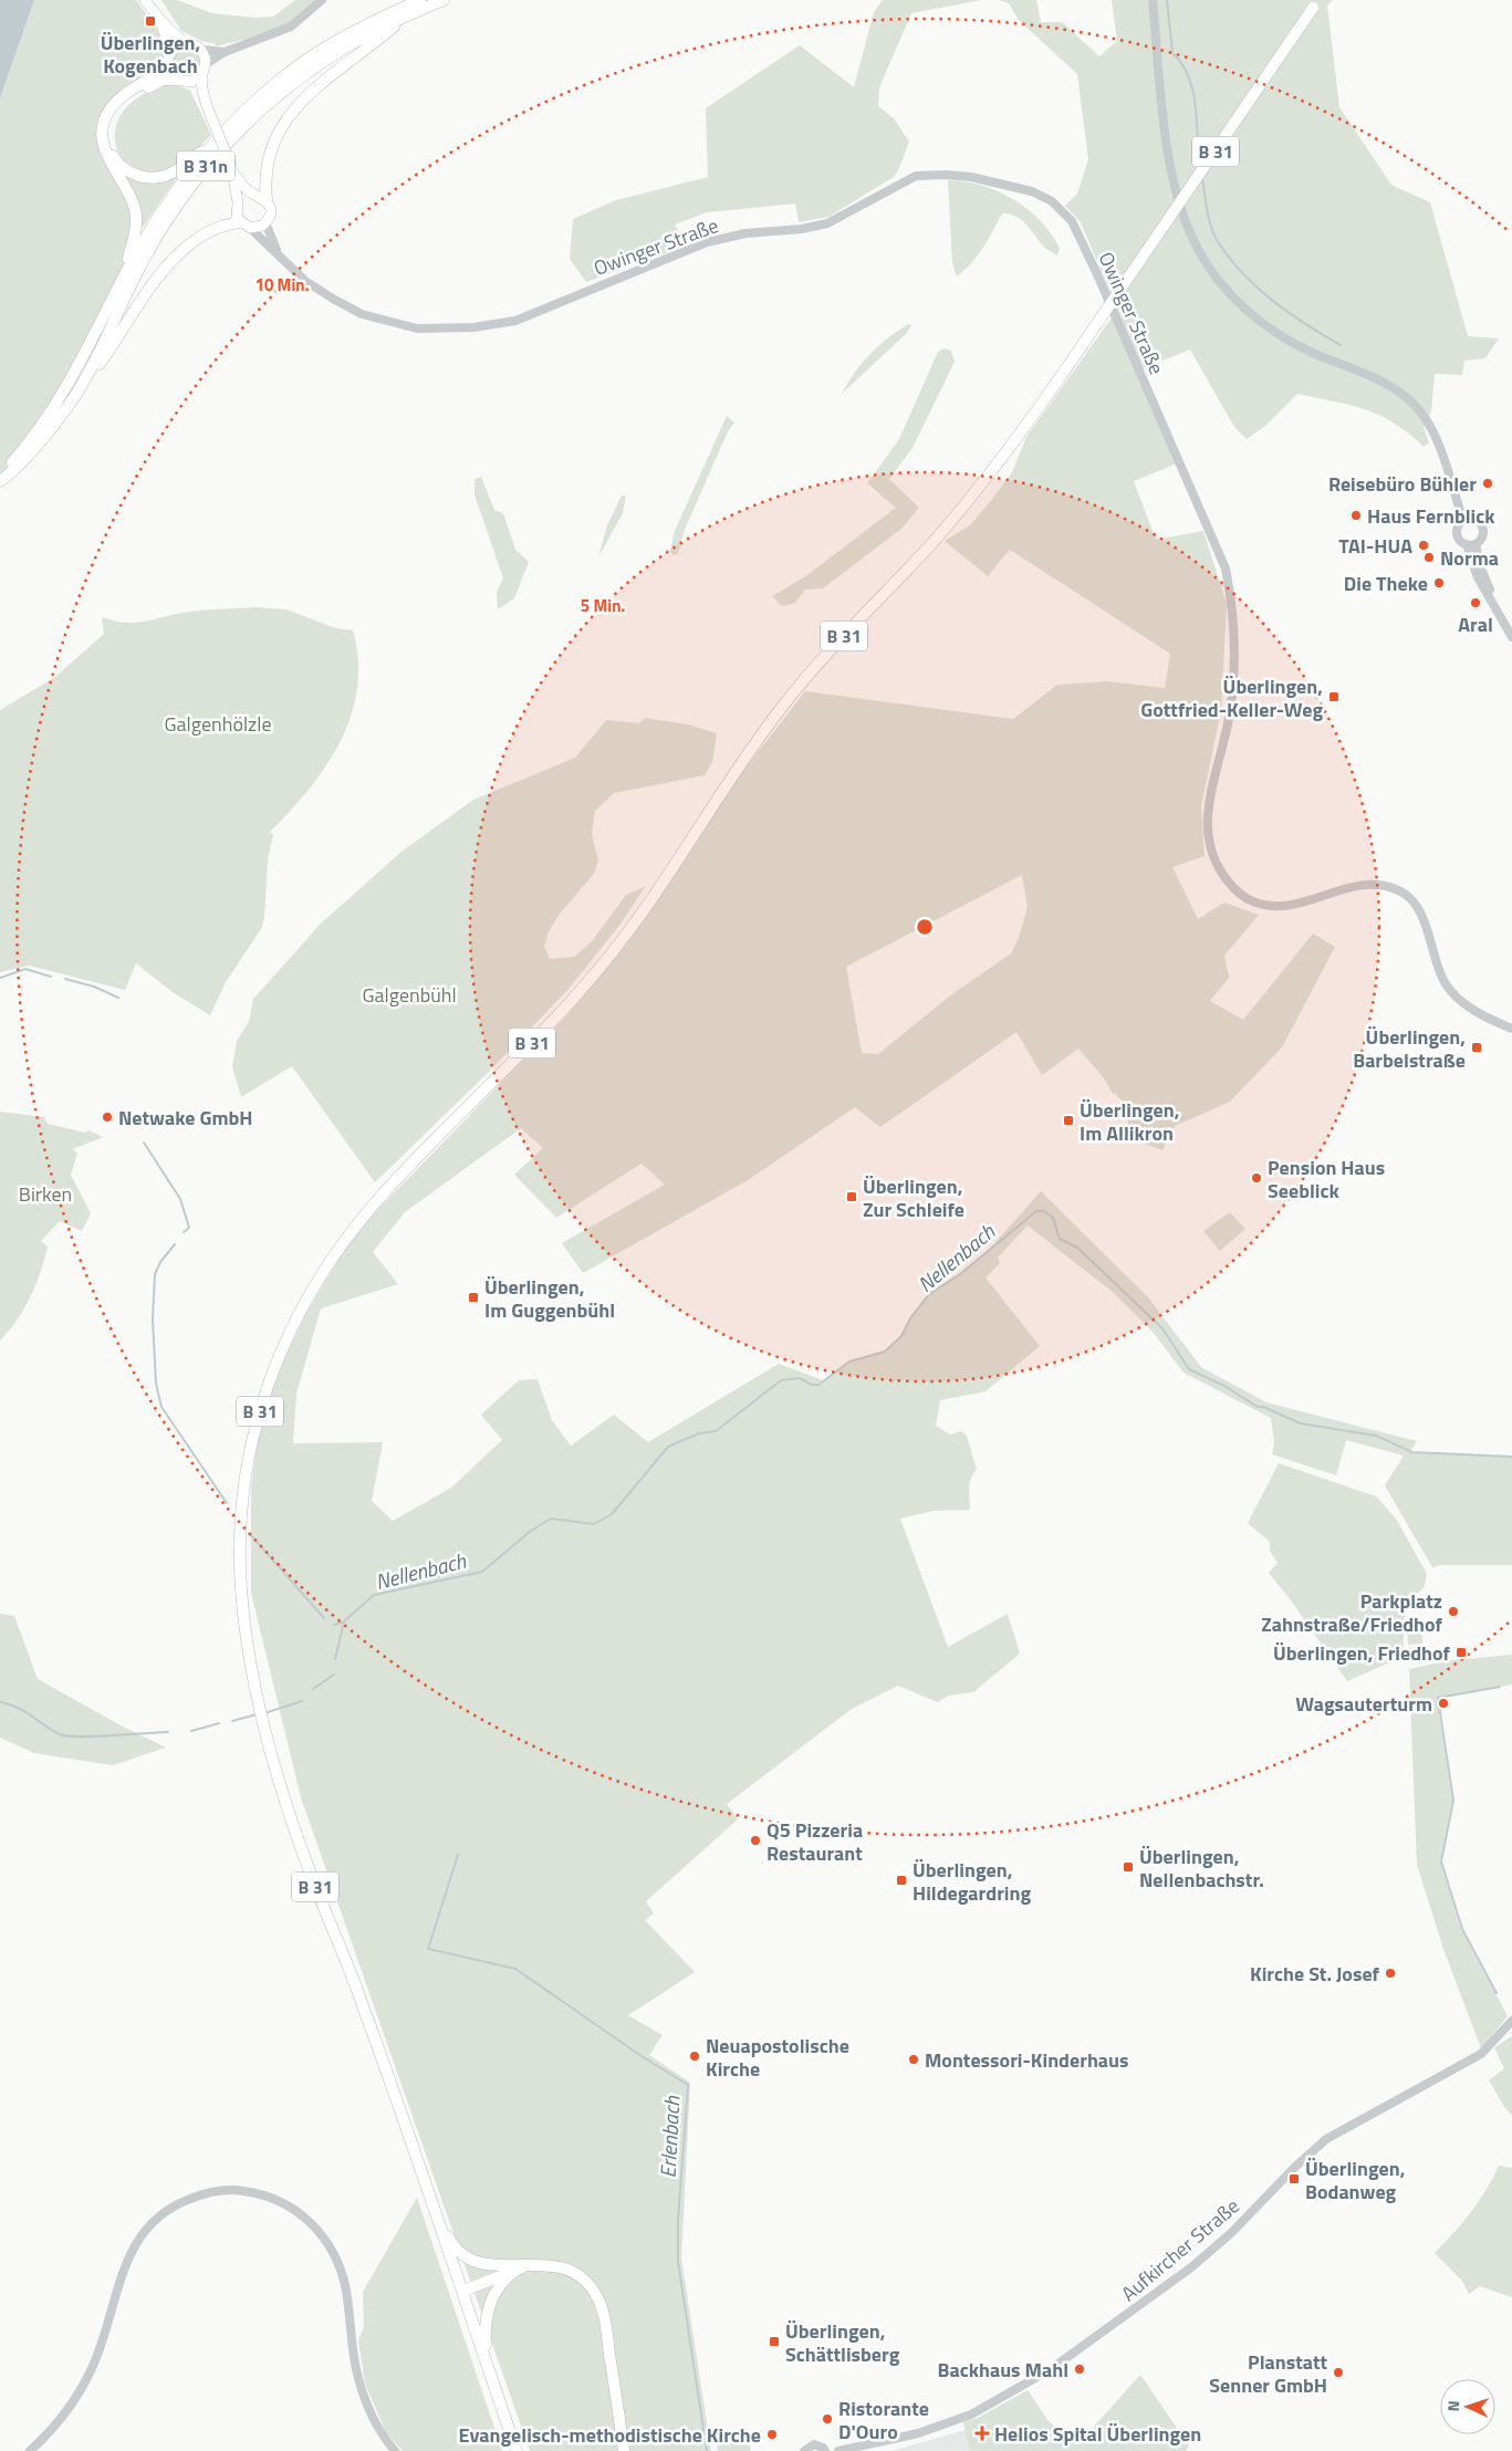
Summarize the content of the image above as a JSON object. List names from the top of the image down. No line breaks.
{"streets":{"main road":["B 31","B 31n"],"street":["Owinger Straße","Aufkircher Straße"]},"water":["Nellenbach","Erlenbach"],"parks":["Galgenhölzle","Galgenbühl","Birken"],"places":{"transit":["Überlingen, Kogenbach","Überlingen, Gottfried-Keller-Weg","Überlingen, Barbelstraße","Überlingen, Im Allikron","Überlingen, Zur Schleife","Überlingen, Im Guggenbühl","Überlingen, Friedhof","Überlingen, Nellenbachstr.","Überlingen, Hildegardring","Überlingen, Bodanweg","Überlingen, Schättlisberg"],"other":["Reisebüro Bühler","Haus Fernblick","TAI-HUA","Norma","Die Theke","Aral","Netwake GmbH","Pension Haus Seeblick","Parkplatz Zahnstraße/Friedhof","Wagsauterturm","Q5 Pizzeria Restaurant","Kirche St. Josef","Neuapostolische Kirche","Montessori-Kinderhaus","Backhaus Mahl","Planstatt Senner GmbH","Ristorante D'Ouro","Evangelisch-methodistische Kirche"],"health":["Helios Spital Überlingen"]},"north":"left","rings":["10 Min.","5 Min."]}
